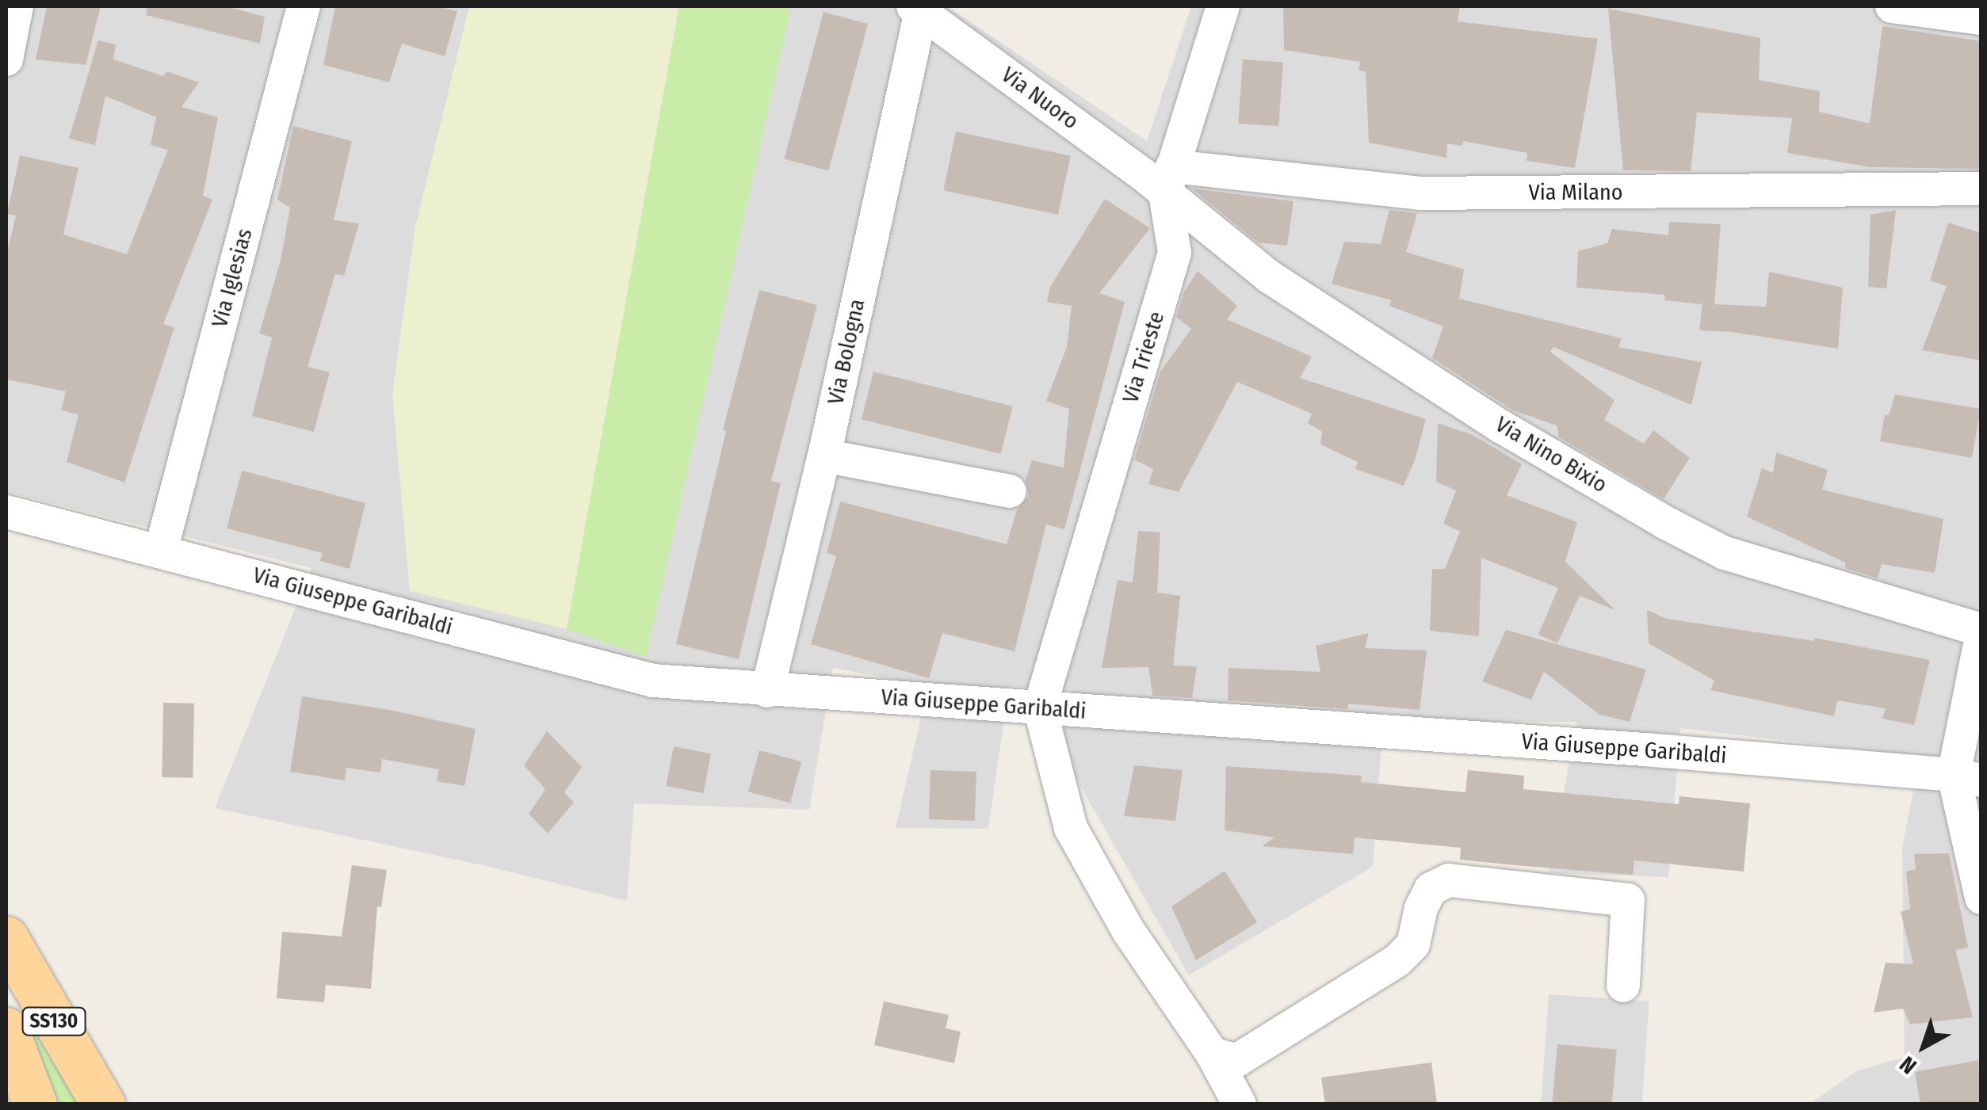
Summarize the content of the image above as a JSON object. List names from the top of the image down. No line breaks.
{"streets":{"main road":["SS130"],"street":["Via Nuoro","Via Milano","Via Iglesias","Via Bologna","Via Trieste","Via Nino Bixio","Via Giuseppe Garibaldi"]},"crossings":[["Via Nuoro","Via Milano"],["Via Nuoro","Via Bologna"],["Via Nuoro","Via Trieste"],["Via Nuoro","Via Nino Bixio"],["Via Milano","Via Trieste"],["Via Milano","Via Nino Bixio"],["Via Iglesias","Via Giuseppe Garibaldi"],["Via Bologna","Via Giuseppe Garibaldi"],["Via Trieste","Via Nino Bixio"],["Via Trieste","Via Giuseppe Garibaldi"]],"north":"bottom left"}
